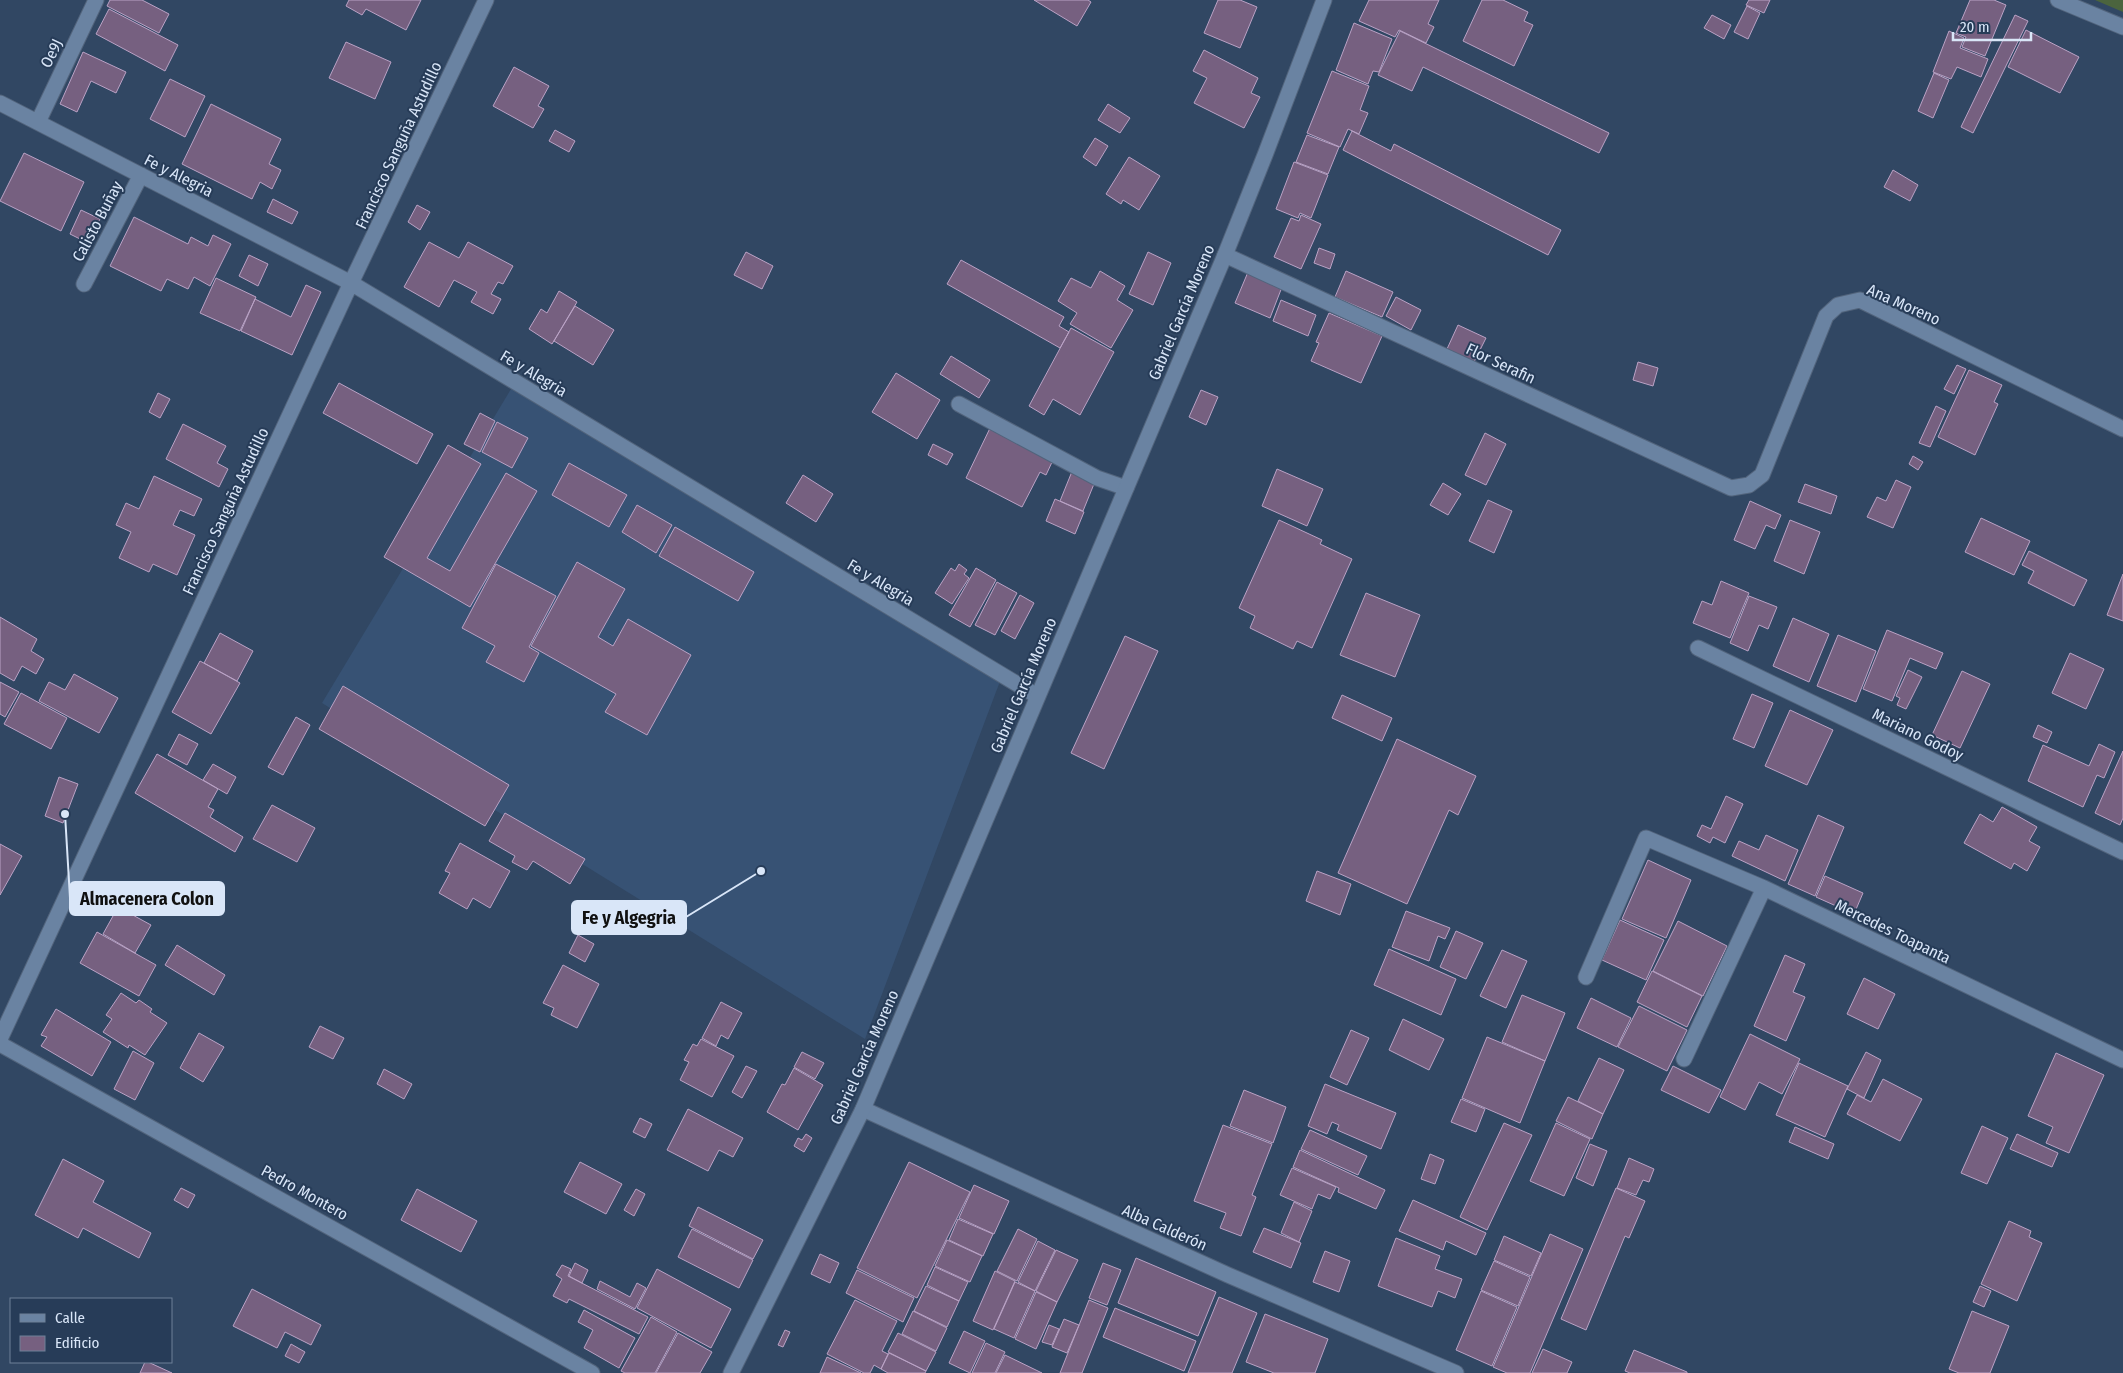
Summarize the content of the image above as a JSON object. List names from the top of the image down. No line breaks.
{"streets":{"street":["Oe9J","Francisco Sanguña Astudillo","Fe y Alegria","Calisto Buñay","Ana Moreno","Gabriel García Moreno","Flor Serafin","Mariano Godoy","Mercedes Toapanta","Pedro Montero","Alba Calderón"]},"crossings":[["Oe9J","Fe y Alegria"],["Francisco Sanguña Astudillo","Fe y Alegria"],["Fe y Alegria","Calisto Buñay"],["Fe y Alegria","Gabriel García Moreno"],["Ana Moreno","Flor Serafin"],["Gabriel García Moreno","Flor Serafin"],["Gabriel García Moreno","Alba Calderón"]],"places":["Almacenera Colon","Fe y Algegria"],"legend":["Calle","Edificio"],"scale_bar":"20 m"}
